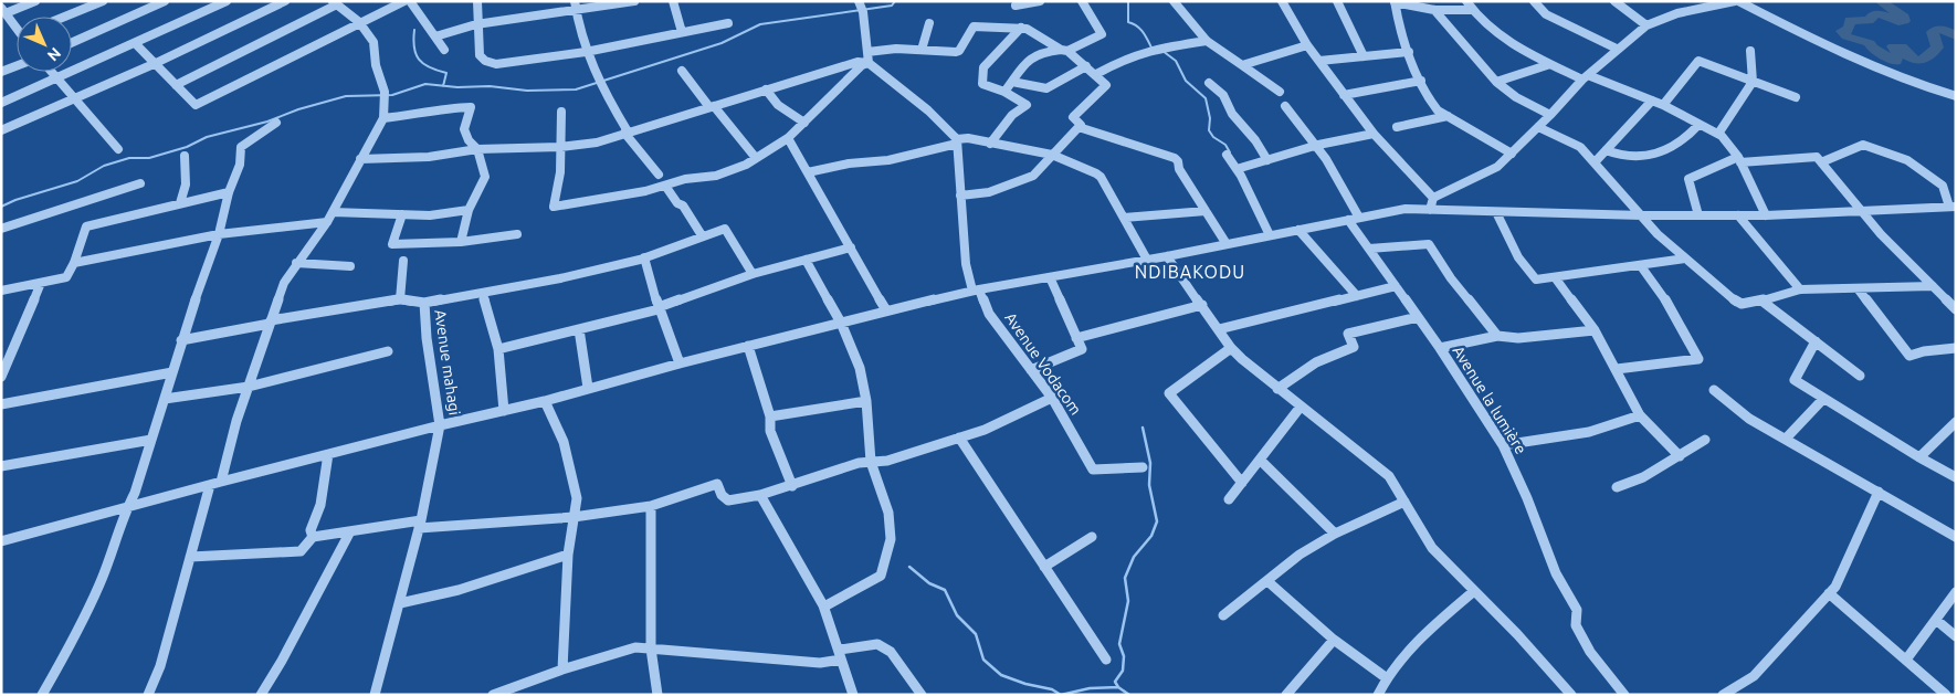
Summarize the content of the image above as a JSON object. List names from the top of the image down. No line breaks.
{"streets":{"street":["Avenue mahagi","Avenue Vodacom","Avenue la lumière"]},"districts":["NDIBAKODU"],"north":"bottom right"}
